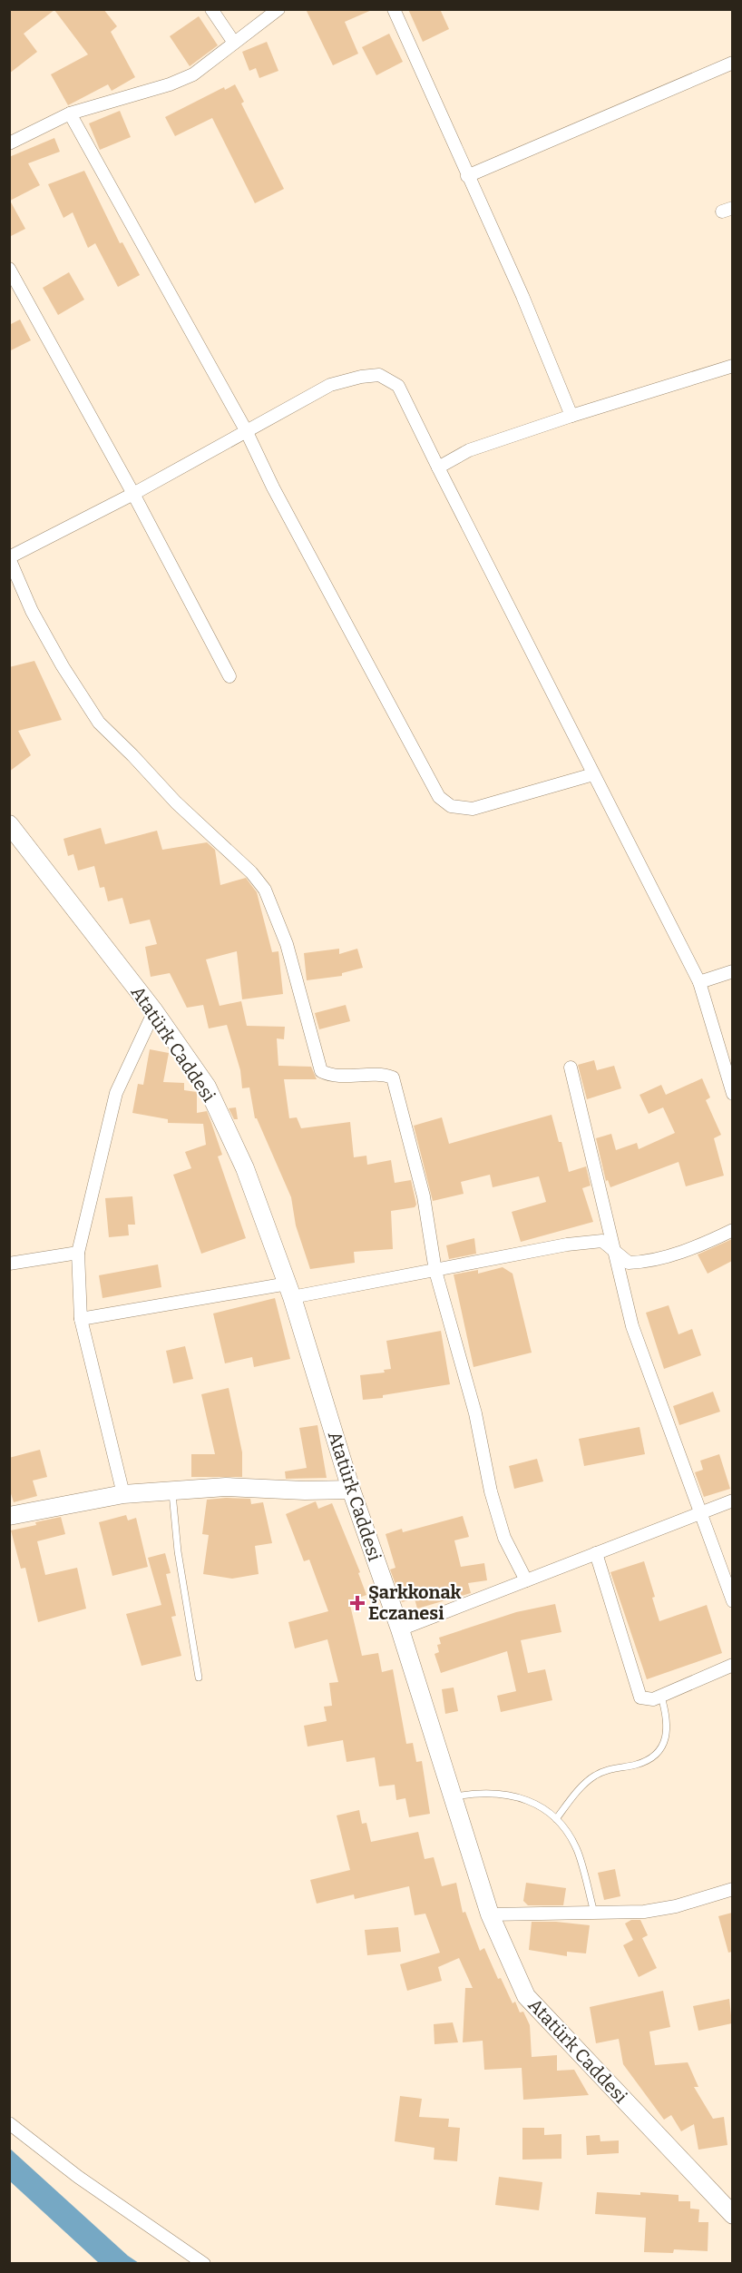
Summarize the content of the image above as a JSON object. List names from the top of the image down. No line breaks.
{"streets":{"main road":["Atatürk Caddesi"]},"places":{"health":["Şarkkonak Eczanesi"]}}
